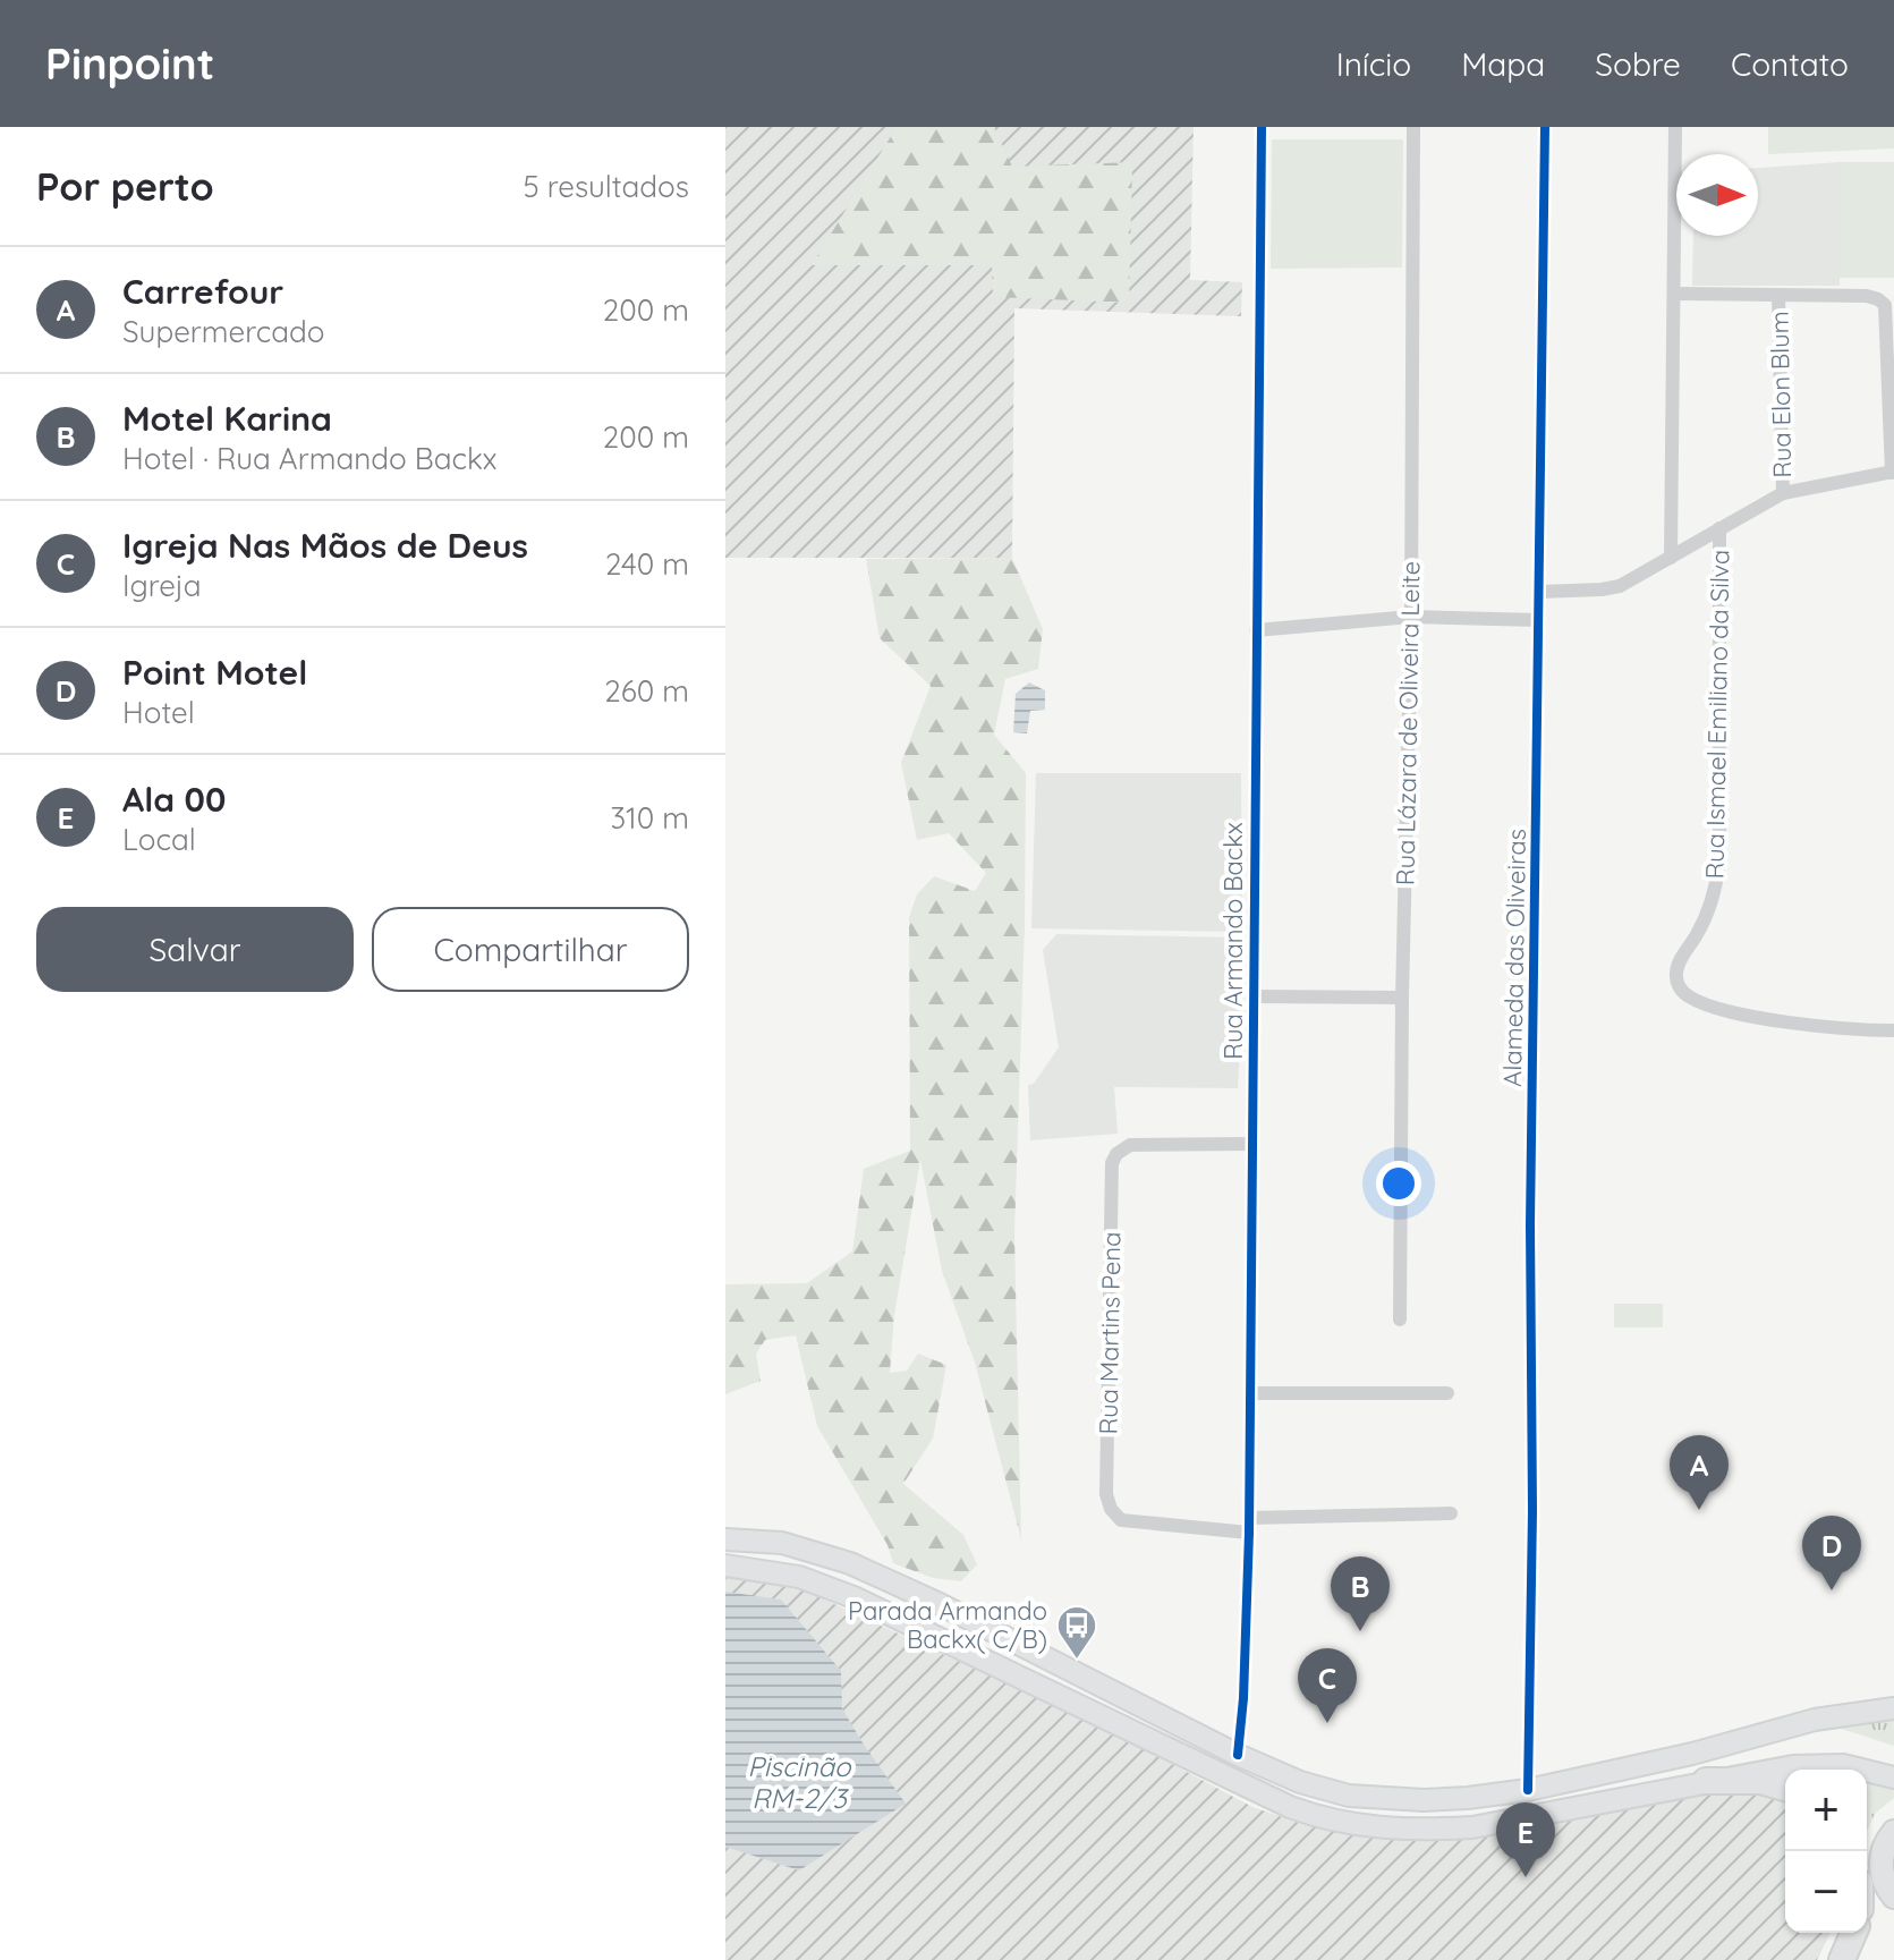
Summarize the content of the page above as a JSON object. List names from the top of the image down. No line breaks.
{"streets":{"street":["Rua Elon Blum","Rua Ismael Emiliano da Silva","Rua Lázara de Oliveira Leite","Rua Armando Backx","Alameda das Oliveiras","Rua Martins Pena"]},"crossings":[["Rua Armando Backx","Rua Martins Pena"]],"water":["Piscinão RM-2/3"],"places":{"bus stop":["Parada Armando Backx( C/B)"]},"north":"right","page":{"header":"Pinpoint","nav":["Início","Mapa","Sobre","Contato"],"heading":["Por perto","5 resultados"],"list":[{"mark":"A","name":"Carrefour","note":"Supermercado","value":"200 m"},{"mark":"B","name":"Motel Karina","note":"Hotel · Rua Armando Backx","value":"200 m"},{"mark":"C","name":"Igreja Nas Mãos de Deus","note":"Igreja","value":"240 m"},{"mark":"D","name":"Point Motel","note":"Hotel","value":"260 m"},{"mark":"E","name":"Ala 00","note":"Local","value":"310 m"}],"buttons":["Salvar","Compartilhar"],"pins":["A","D","B","C","E"],"map_buttons":["+","−"]}}
